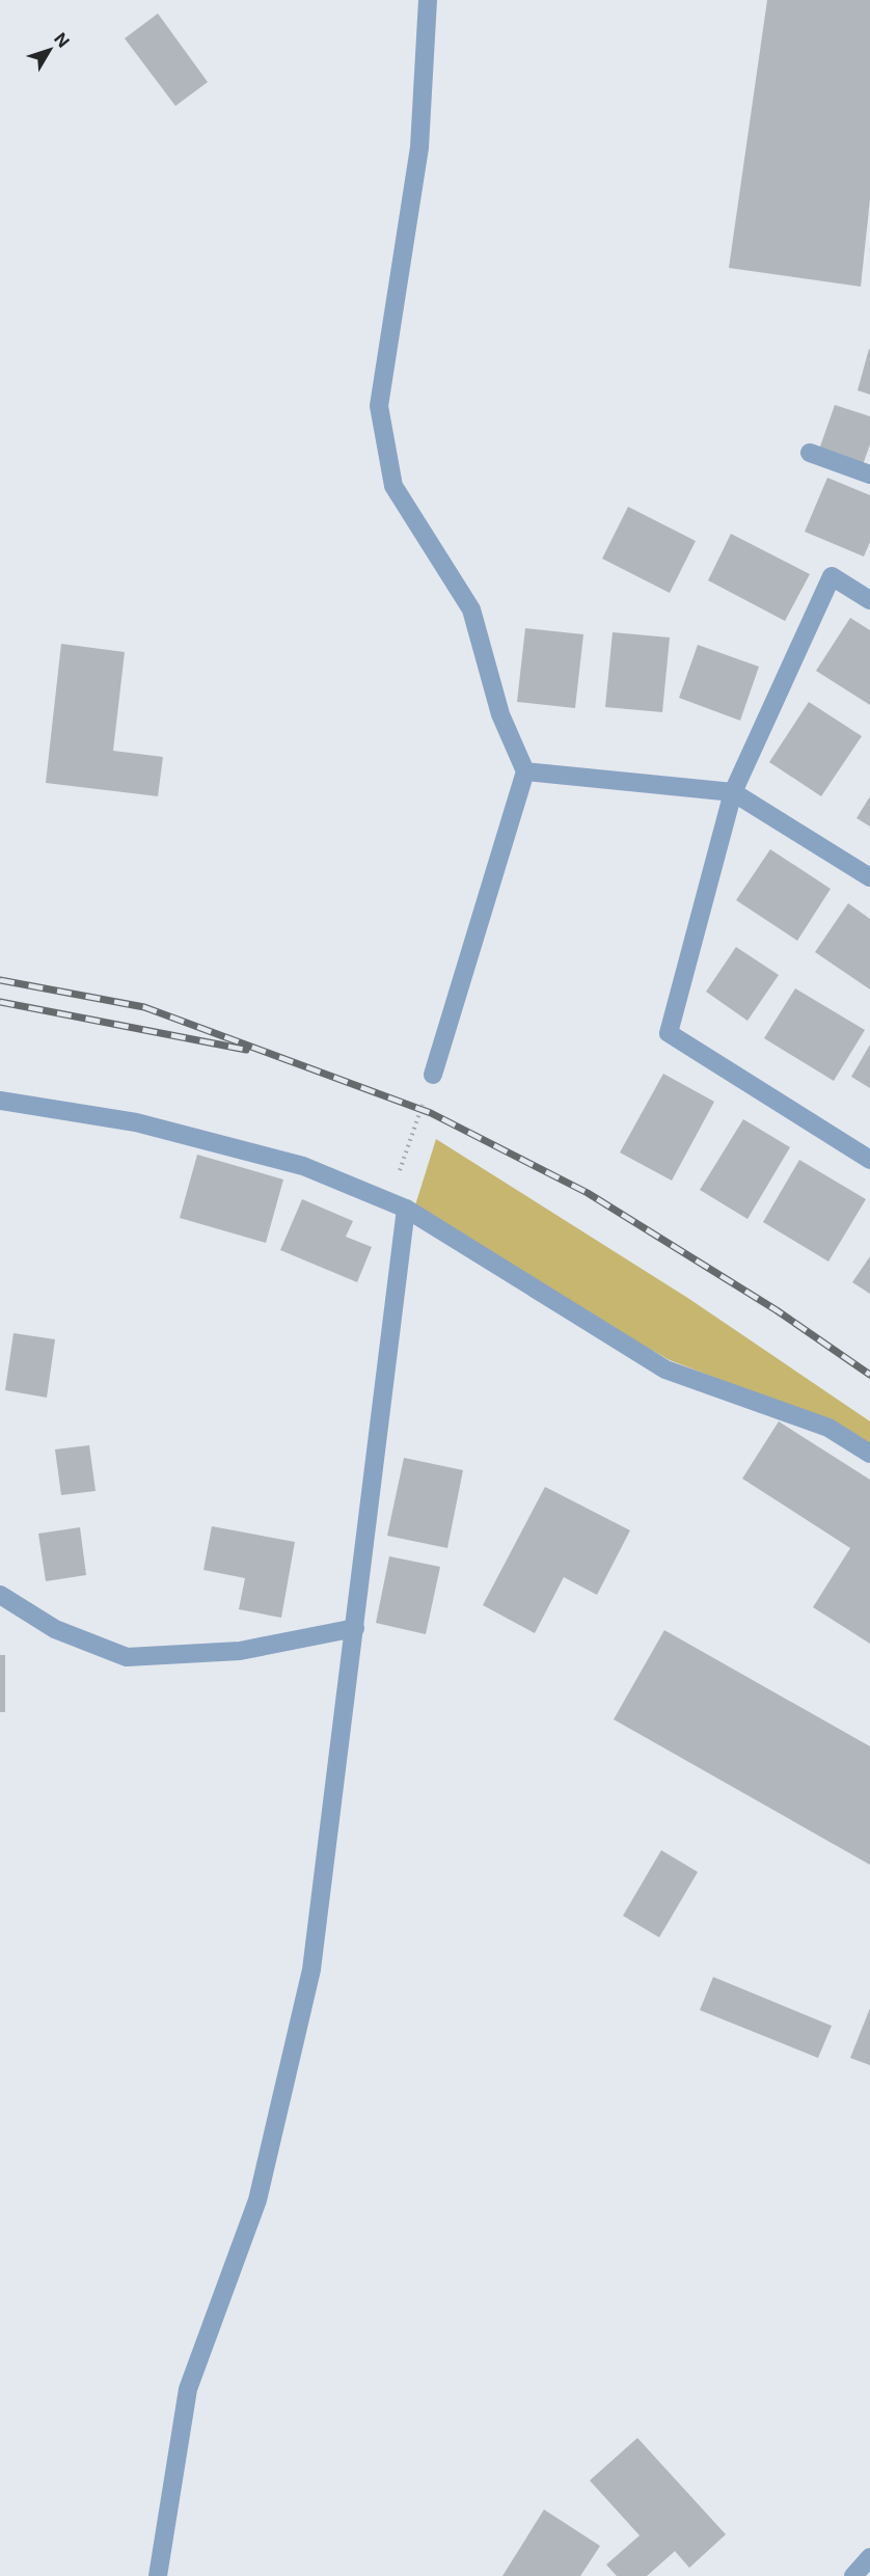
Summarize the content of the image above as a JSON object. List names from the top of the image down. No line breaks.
{"north":"top right"}
